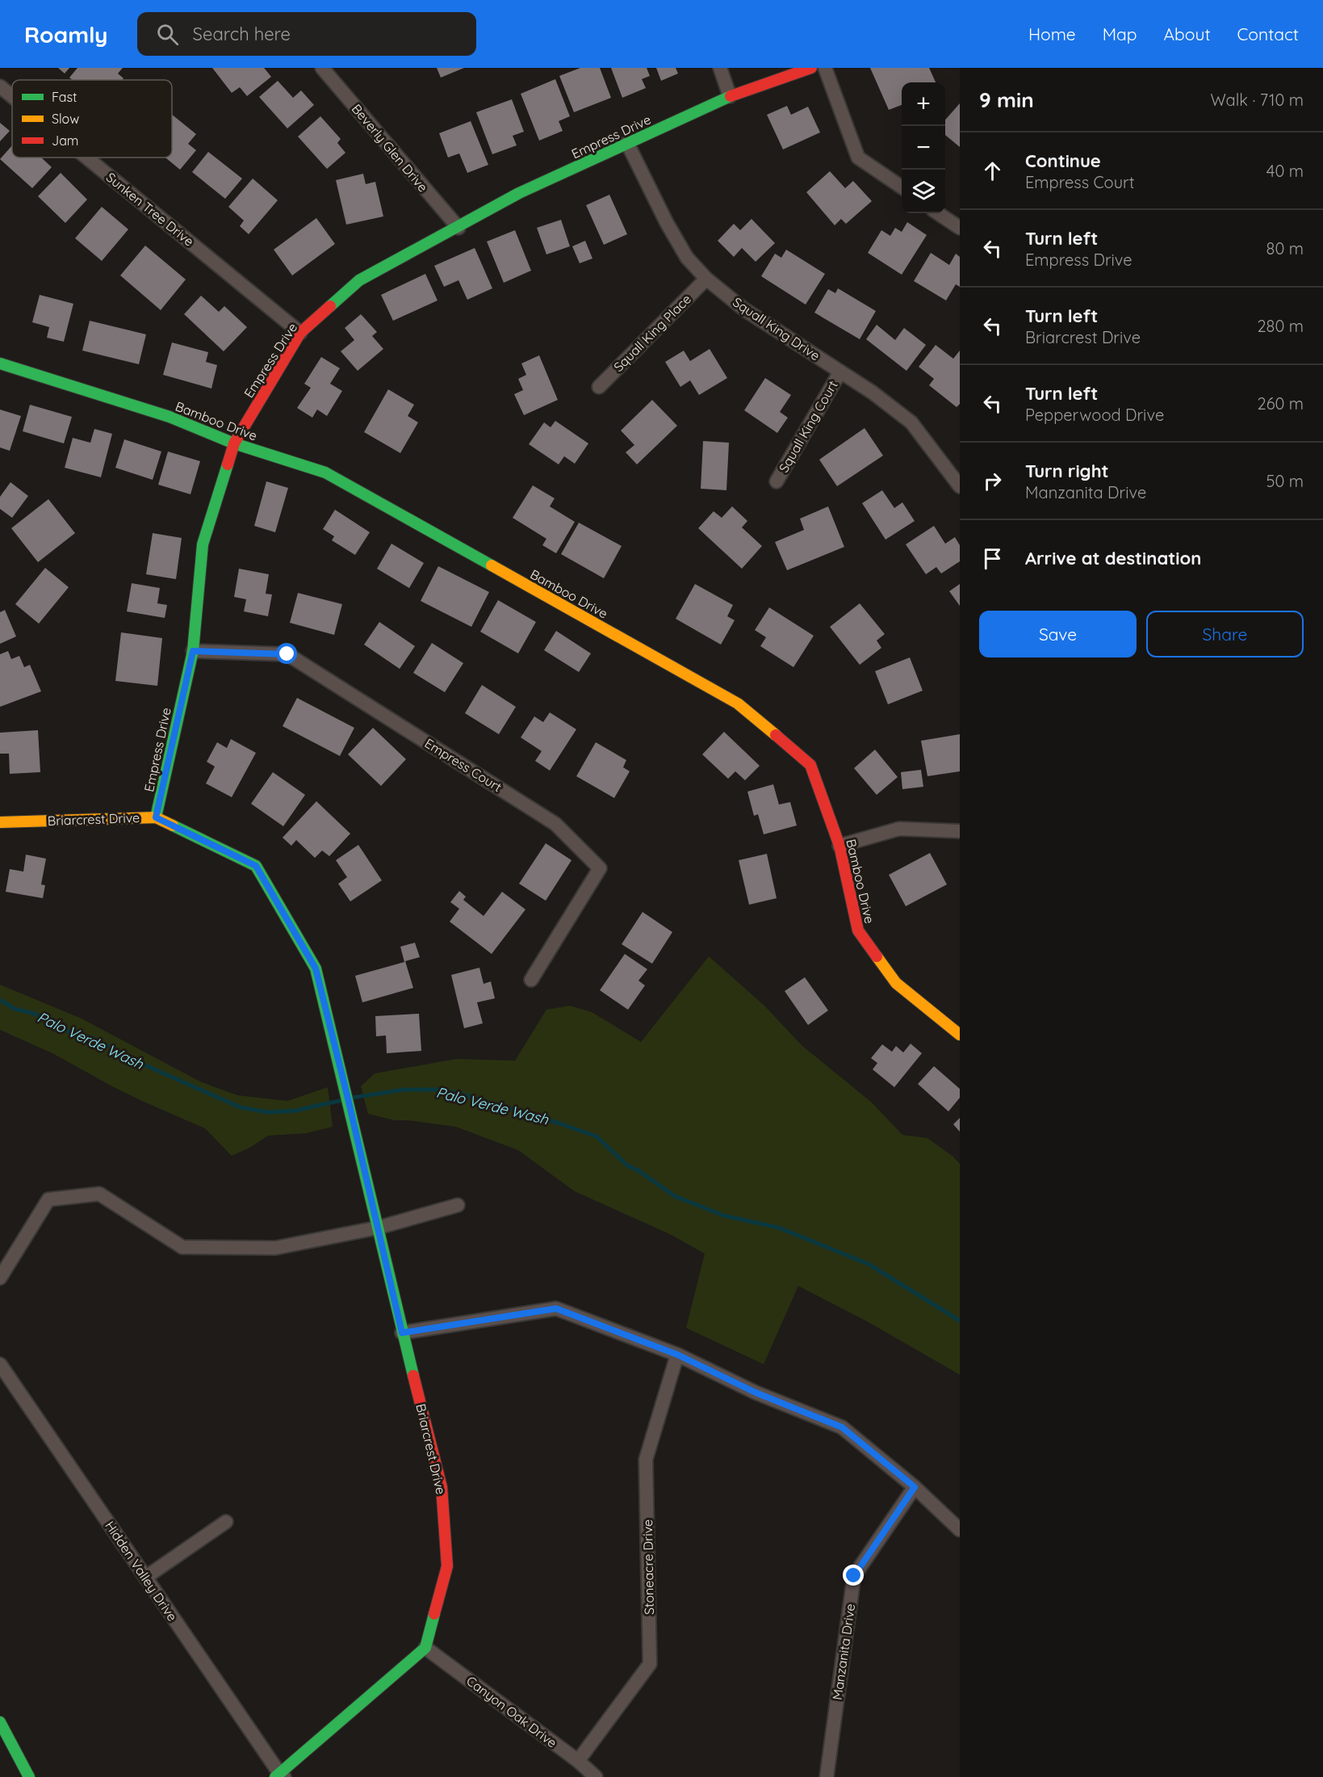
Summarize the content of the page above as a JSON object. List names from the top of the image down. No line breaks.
{"streets":{"street":["Empress Drive","Beverly Glen Drive","Sunken Tree Drive","Squall King Drive","Squall King Place","Bamboo Drive","Squall King Court","Empress Court","Briarcrest Drive","Stoneacre Drive","Hidden Valley Drive","Manzanita Drive","Canyon Oak Drive"]},"crossings":[["Empress Drive","Beverly Glen Drive"],["Empress Drive","Sunken Tree Drive"],["Empress Drive","Squall King Drive"],["Empress Drive","Bamboo Drive"],["Empress Drive","Empress Court"],["Empress Drive","Briarcrest Drive"],["Squall King Drive","Squall King Place"],["Squall King Drive","Squall King Court"],["Briarcrest Drive","Canyon Oak Drive"],["Stoneacre Drive","Canyon Oak Drive"]],"water":["Palo Verde Wash"],"legend":["Fast","Slow","Jam"],"page":{"header":"Roamly","search":"Search here","nav":["Home","Map","About","Contact"],"heading":["9 min","Walk · 710 m"],"map_buttons":["+","−"],"list":[["Continue","Empress Court","40 m"],["Turn left","Empress Drive","80 m"],["Turn left","Briarcrest Drive","280 m"],["Turn left","Pepperwood Drive","260 m"],["Turn right","Manzanita Drive","50 m"],"Arrive at destination"],"buttons":["Save","Share"]}}
